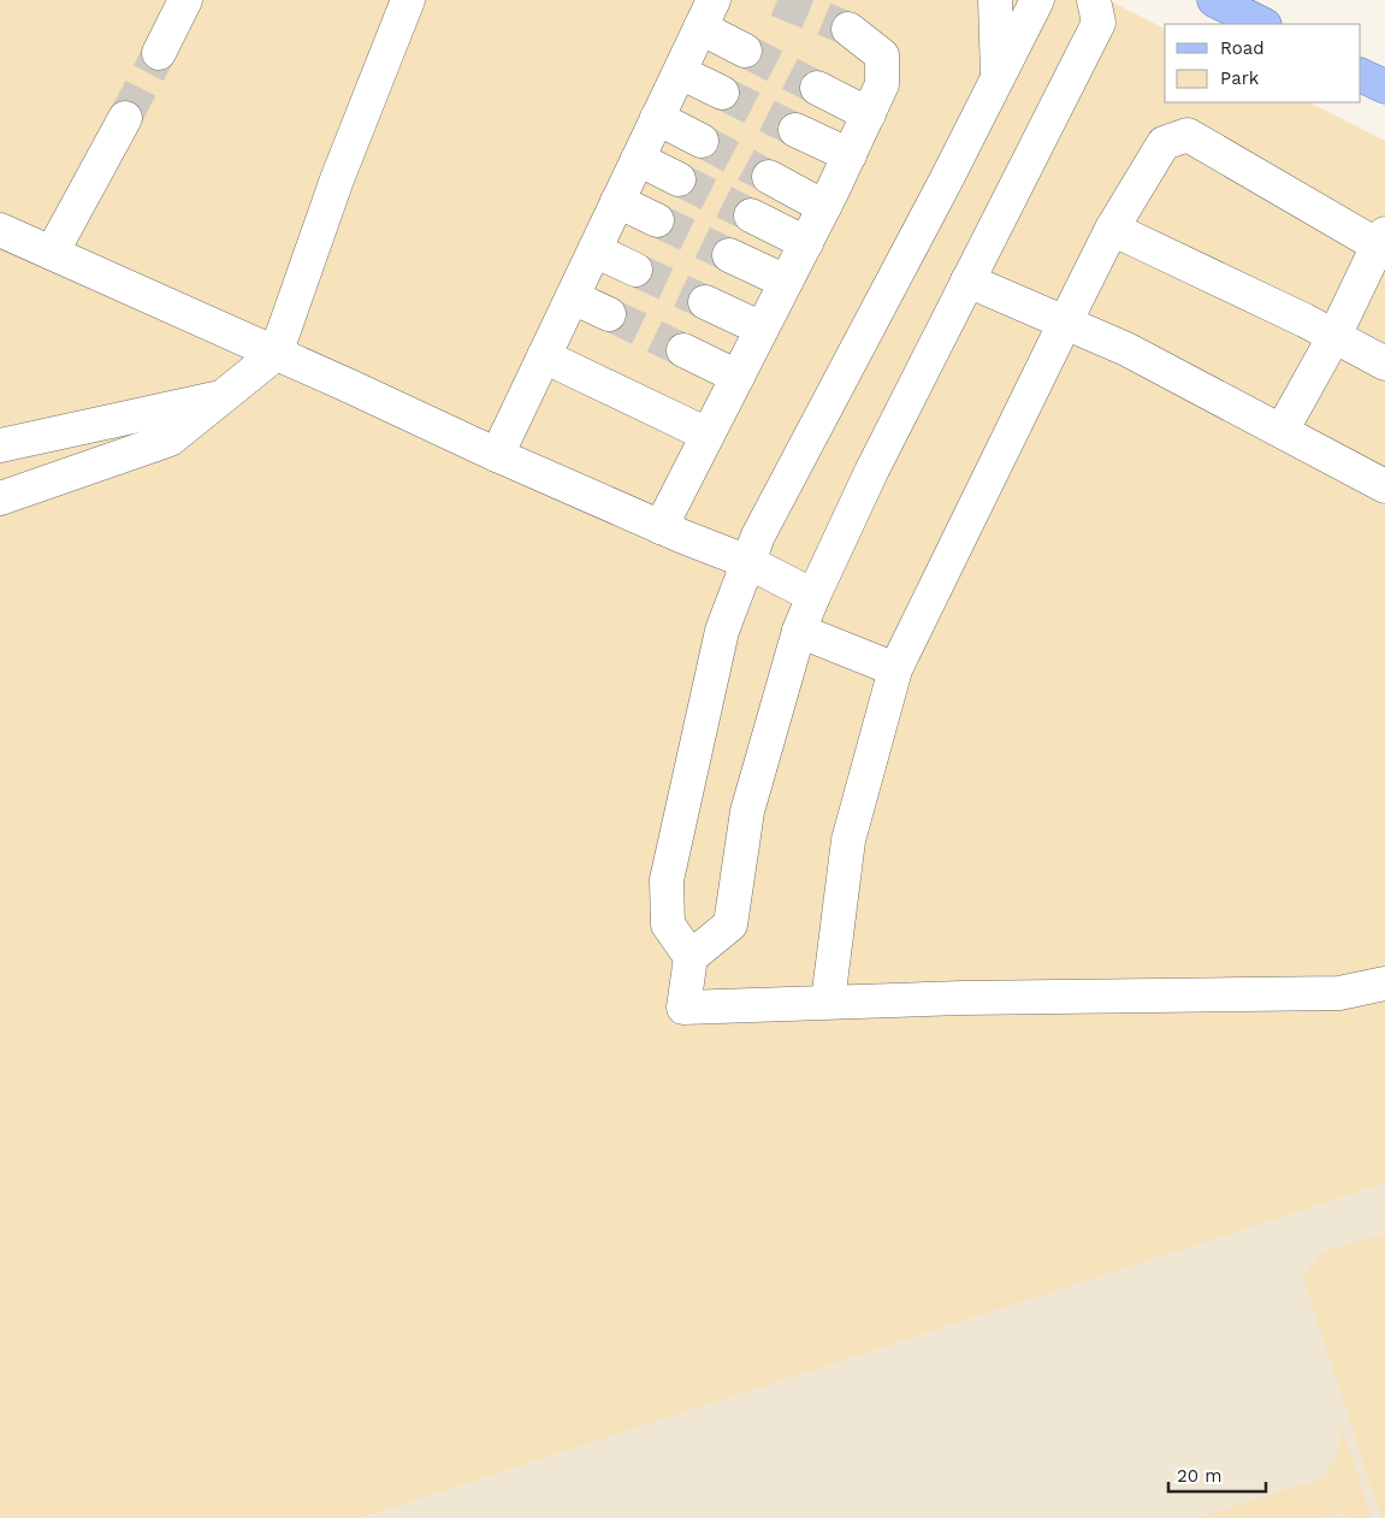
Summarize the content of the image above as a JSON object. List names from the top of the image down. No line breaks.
{"legend":["Road","Park"],"scale_bar":"20 m"}
